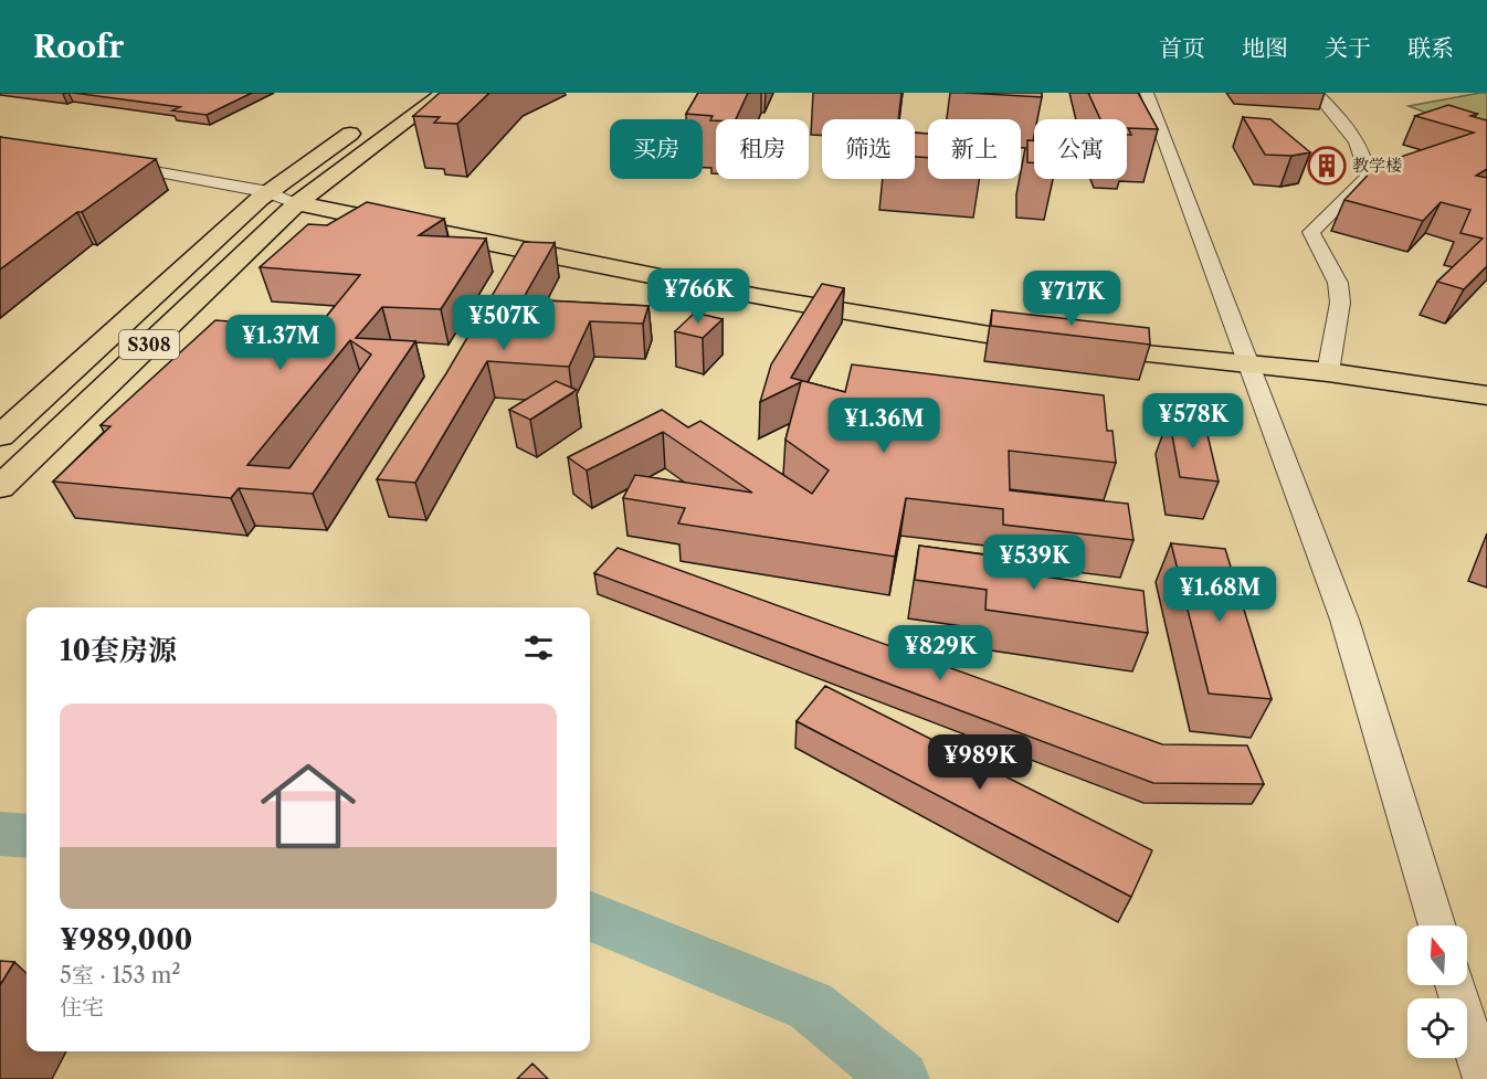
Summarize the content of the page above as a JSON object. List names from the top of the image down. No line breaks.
{"streets":{"main road":["S308"]},"places":{"building":["教学楼"]},"north":"top","page":{"header":"Roofr","nav":["首页","地图","关于","联系"],"chip":["买房","租房","筛选","新上","公寓"],"price":["¥766K","¥717K","¥507K","¥1.37M","¥578K","¥1.36M","¥539K","¥1.68M","¥829K","¥989K"],"heading":"10套房源","list":[{"name":"¥989,000","note":"5室 · 153 m² · 住宅"}]}}
